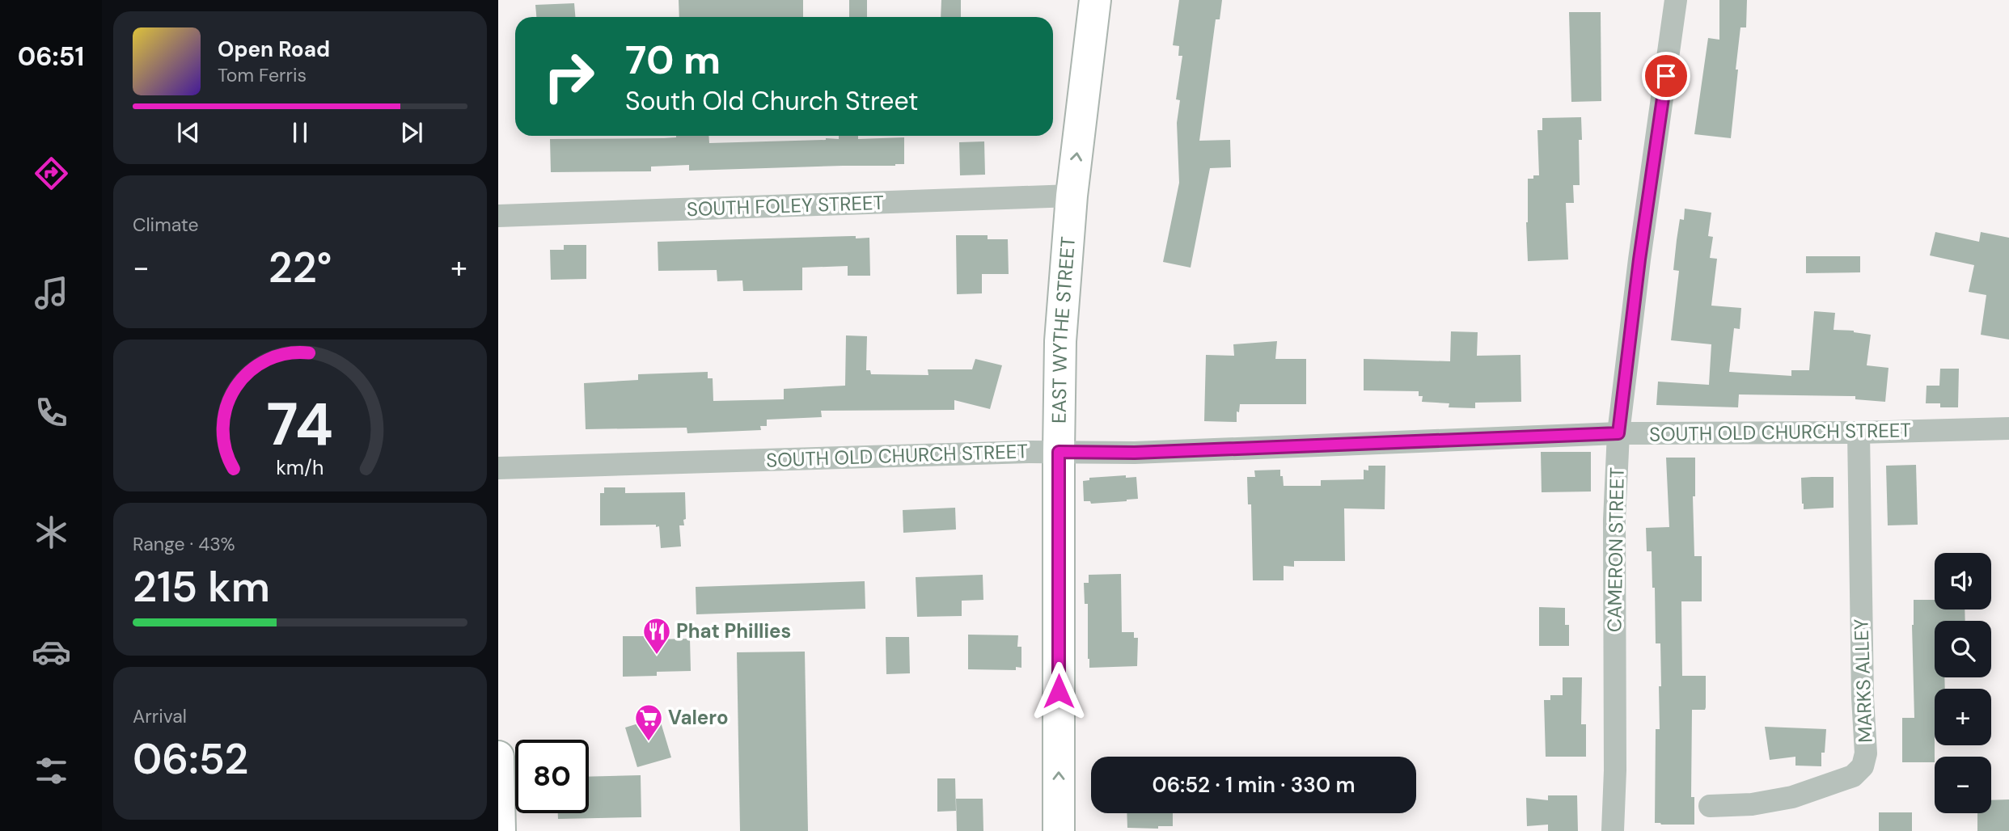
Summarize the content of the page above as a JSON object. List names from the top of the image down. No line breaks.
{"streets":{"highway":["EAST WYTHE STREET"],"street":["SOUTH FOLEY STREET","SOUTH OLD CHURCH STREET","CAMERON STREET","MARKS ALLEY"]},"crossings":[["SOUTH FOLEY STREET","EAST WYTHE STREET"],["EAST WYTHE STREET","SOUTH OLD CHURCH STREET"],["SOUTH OLD CHURCH STREET","CAMERON STREET"],["SOUTH OLD CHURCH STREET","MARKS ALLEY"]],"one_way":["EAST WYTHE STREET"],"places":{"restaurant":["Phat Phillies"],"supermarket":["Valero"]},"page":{"tabs":"06:51","turn":["70 m","South Old Church Street"],"song":["Open Road","Tom Ferris"],"tile":["Climate",["Range · 43%","215 km"],["Arrival","06:52"]],"heat":["−","22°","+"],"map_buttons":["+","−"],"limit":"80","trip":"06:52 · 1 min · 330 m","gauge":["74","km/h"]}}
